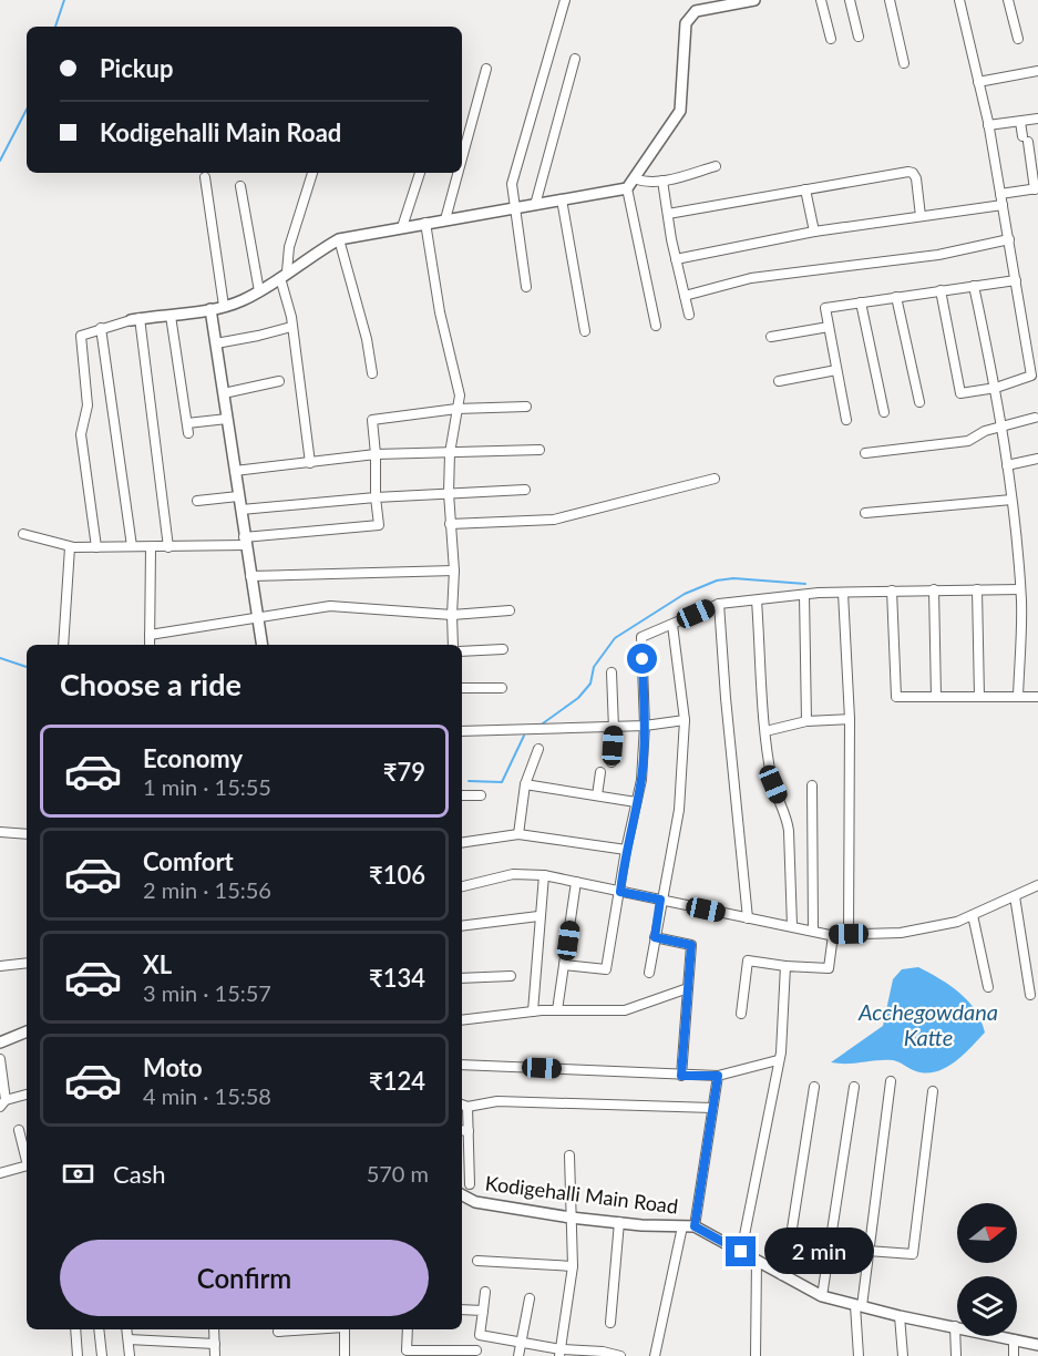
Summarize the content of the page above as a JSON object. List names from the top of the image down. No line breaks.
{"streets":{"street":["Kodigehalli Main Road"]},"water":["Acchegowdana Katte"],"north":"right","page":{"banner":["Pickup","Kodigehalli Main Road"],"heading":"Choose a ride","list":[{"name":"Economy","note":"1 min · 15:55","value":"₹79"},{"name":"Comfort","note":"2 min · 15:56","value":"₹106"},{"name":"XL","note":"3 min · 15:57","value":"₹134"},{"name":"Moto","note":"4 min · 15:58","value":"₹124"}],"pay":["Cash","570 m"],"buttons":"Confirm","bubble":"2 min"}}
